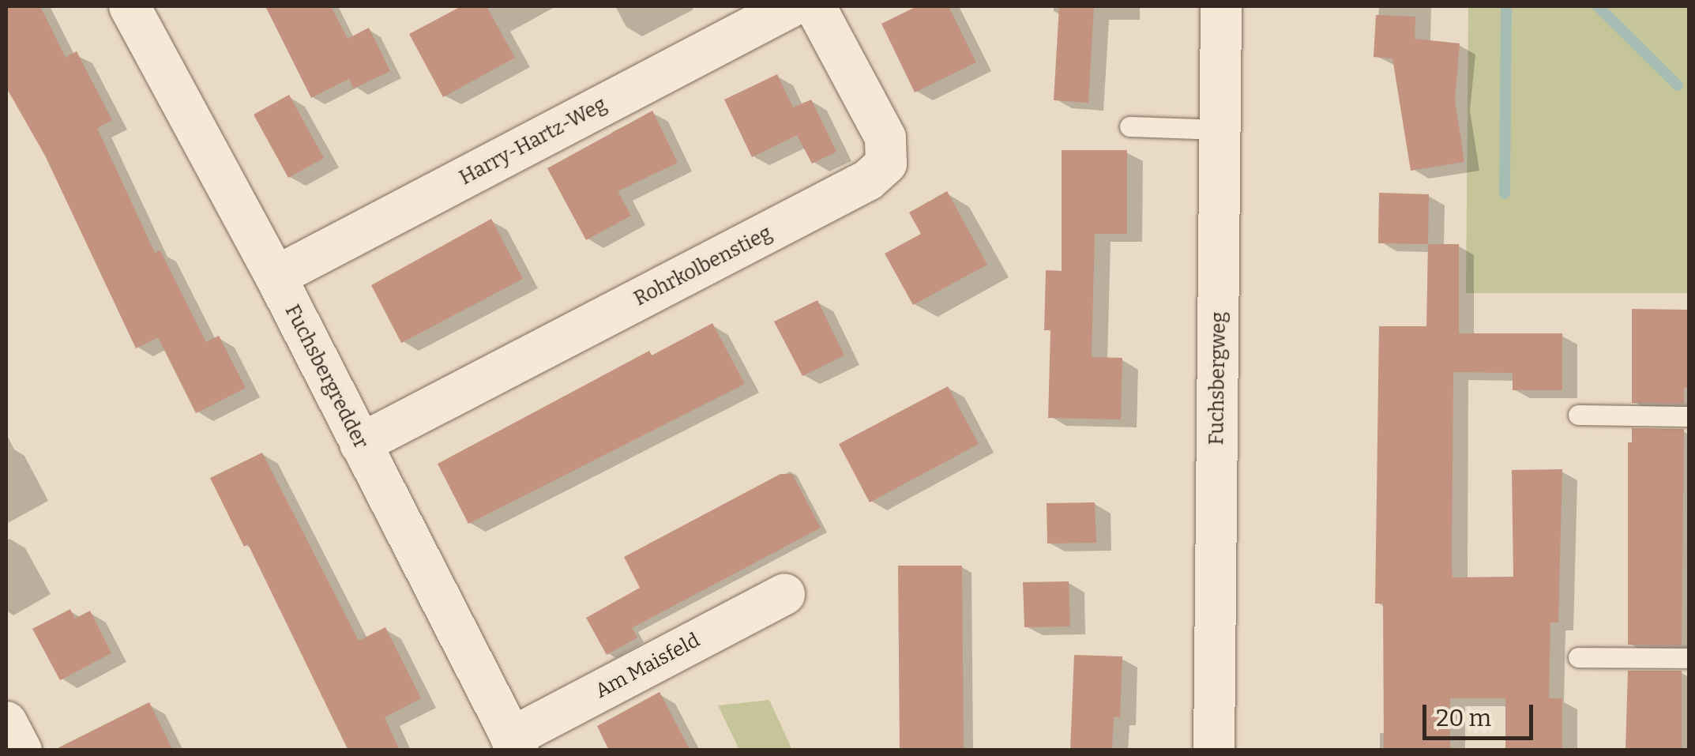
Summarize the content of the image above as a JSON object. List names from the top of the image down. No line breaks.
{"streets":{"street":["Harry-Hartz-Weg","Rohrkolbenstieg","Fuchsbergredder","Fuchsbergweg","Am Maisfeld"]},"crossings":[["Harry-Hartz-Weg","Fuchsbergredder"],["Rohrkolbenstieg","Fuchsbergredder"],["Fuchsbergredder","Am Maisfeld"]],"scale_bar":"20 m"}
